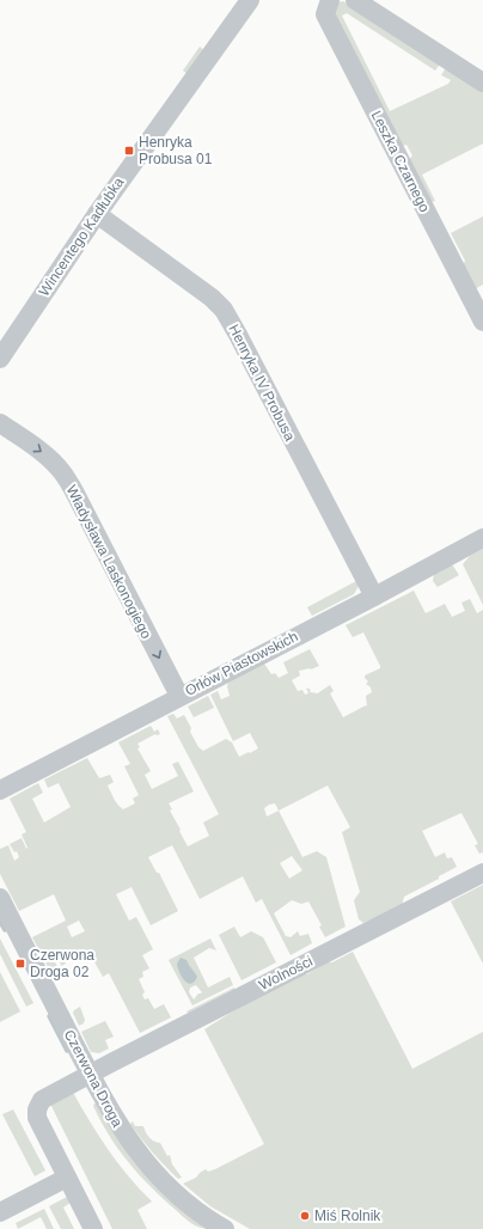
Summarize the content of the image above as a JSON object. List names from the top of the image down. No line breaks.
{"streets":{"street":["Leszka Czarnego","Wincentego Kadłubka","Henryka IV Probusa","Władysława Laskonogiego","Orłów Piastowskich","Wolności","Czerwona Droga"]},"crossings":[["Wincentego Kadłubka","Henryka IV Probusa"],["Henryka IV Probusa","Orłów Piastowskich"],["Władysława Laskonogiego","Orłów Piastowskich"],["Wolności","Czerwona Droga"]],"one_way":["Władysława Laskonogiego"],"places":{"transit":["Henryka Probusa 01","Czerwona Droga 02"],"other":["Miś Rolnik"]}}
